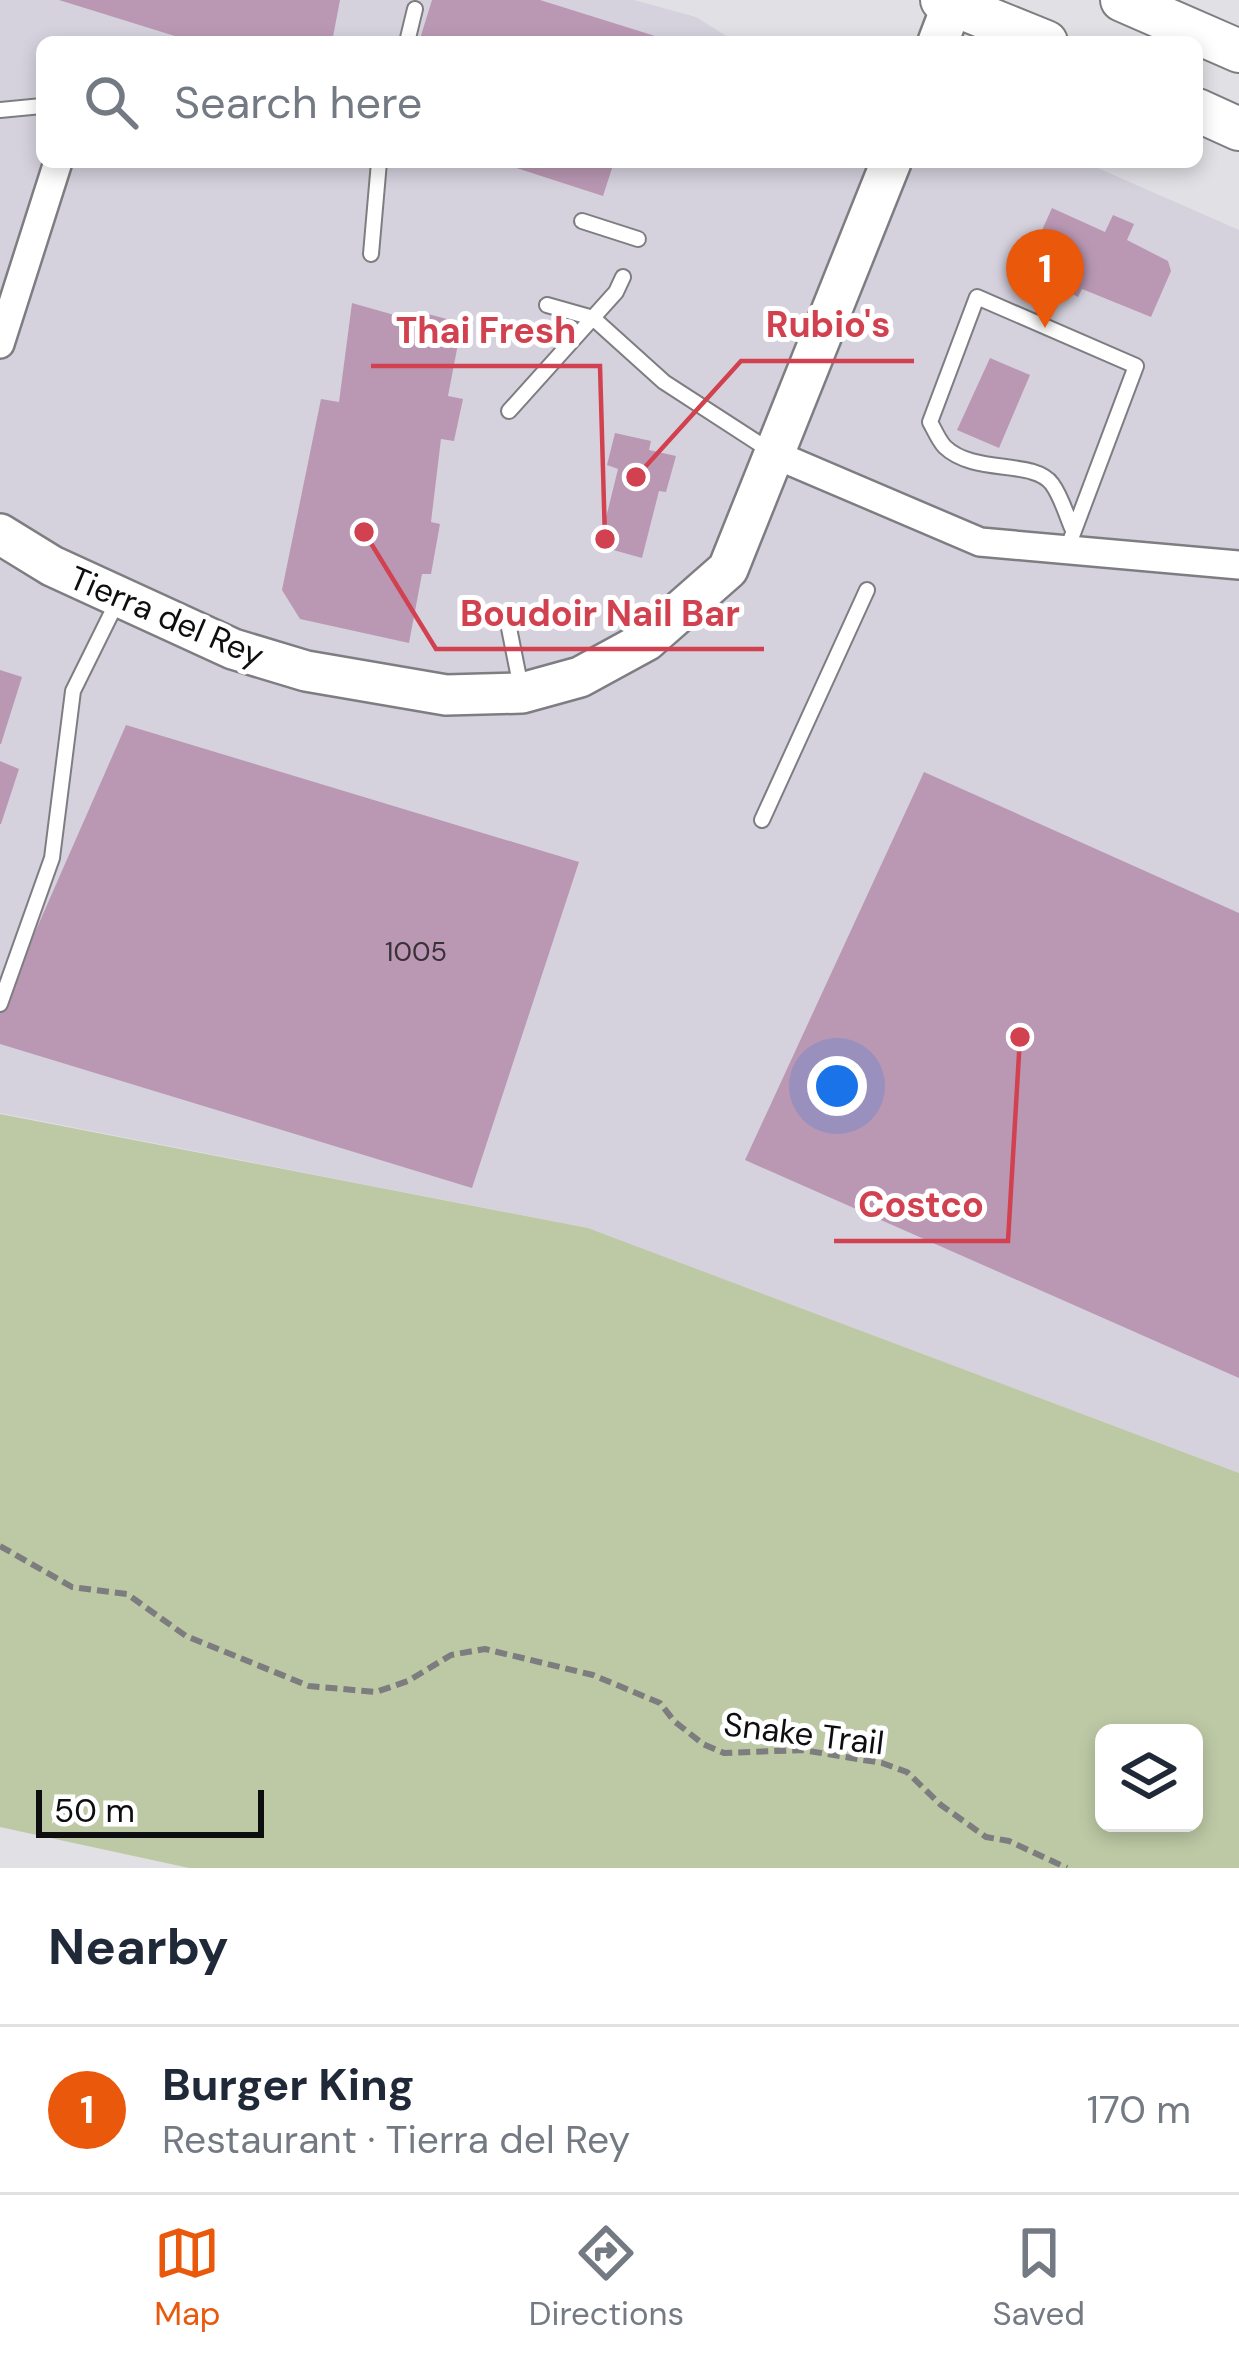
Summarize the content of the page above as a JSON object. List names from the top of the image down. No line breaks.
{"streets":{"street":["Tierra del Rey"],"path":["Snake Trail"]},"places":["Rubio's","Boudoir Nail Bar","Thai Fresh","Costco"],"house_numbers":["1005"],"scale_bar":"50 m","page":{"search":"Search here","pins":"1","scale":"50 m","heading":"Nearby","list":[{"mark":"1","name":"Burger King","note":"Restaurant · Tierra del Rey","value":"170 m"}],"nav":["Map","Directions","Saved"]}}
